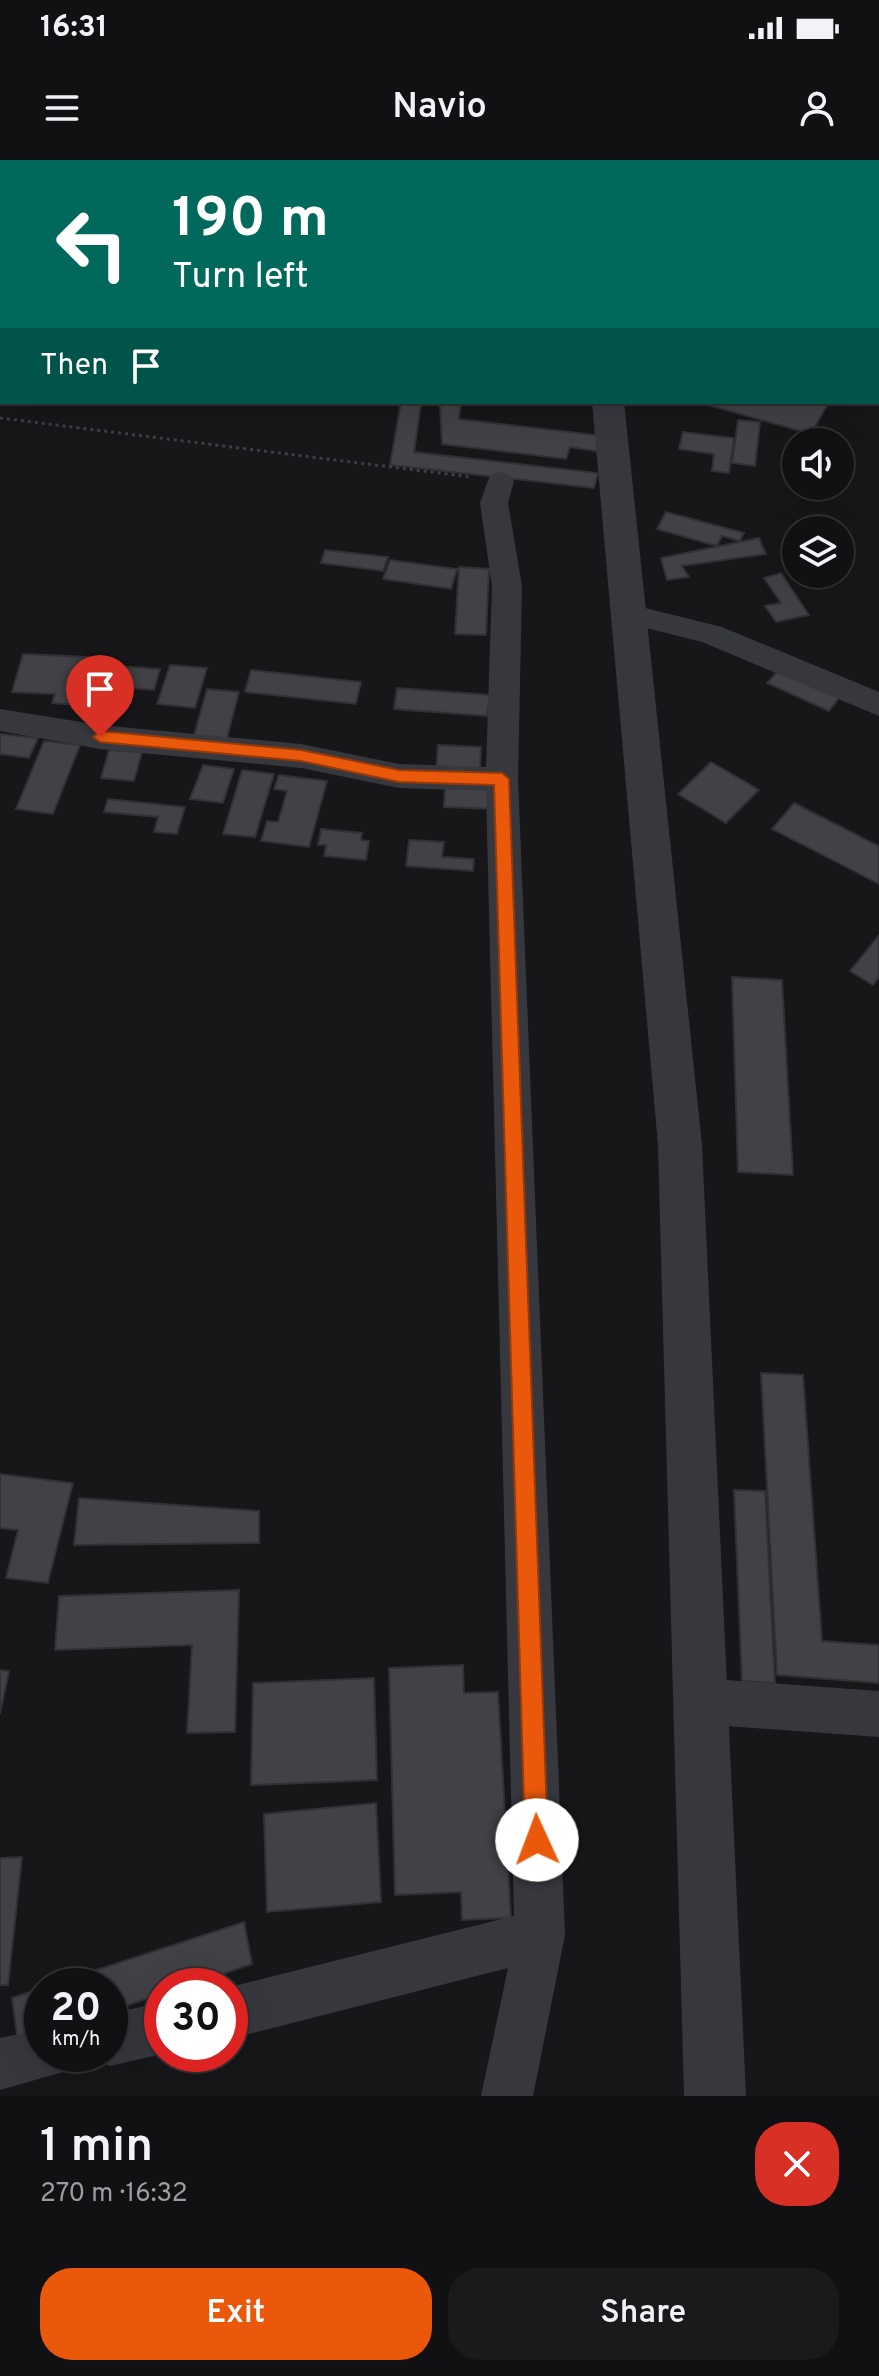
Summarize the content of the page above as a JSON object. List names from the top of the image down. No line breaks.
{"page":{"status":"16:31","header":"Navio","turn":["190 m","Turn left"],"then":"Then","speed":"20 km/h","limit":"30","heading":["1 min","270 m · 16:32"],"buttons":["Exit","Share"]}}
